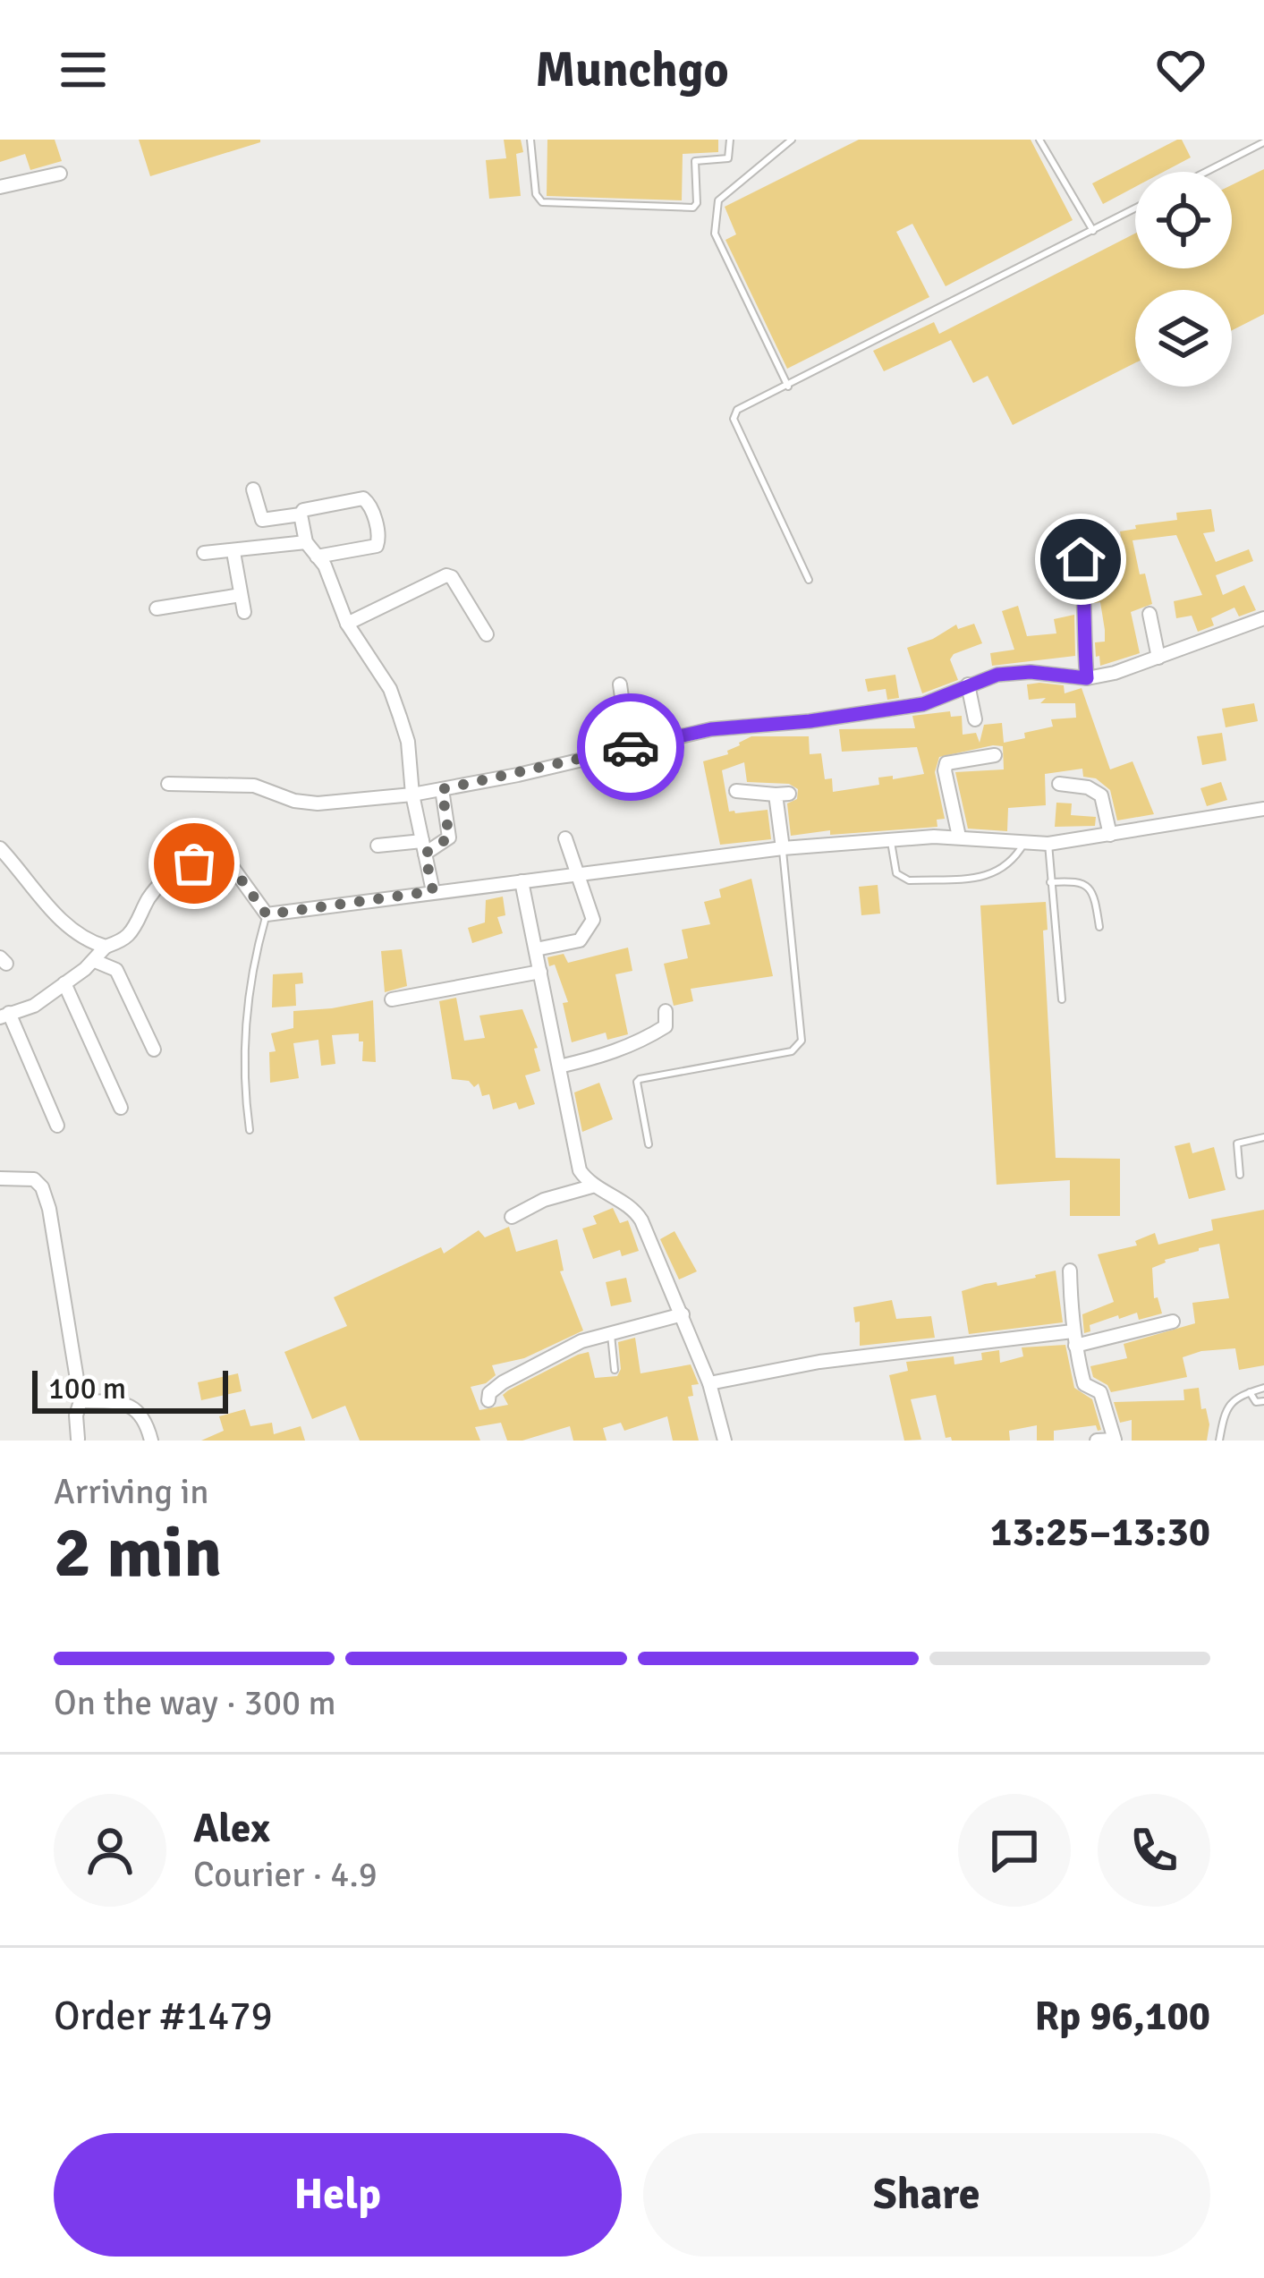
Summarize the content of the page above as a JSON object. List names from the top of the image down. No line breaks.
{"scale_bar":"100 m","page":{"header":"Munchgo","scale":"100 m","heading":["2 min","Arriving in","13:25–13:30"],"panel":["Alex","Courier · 4.9","Order #1479","Rp 96,100"],"bar":"On the way · 300 m","buttons":["Help","Share"]}}
